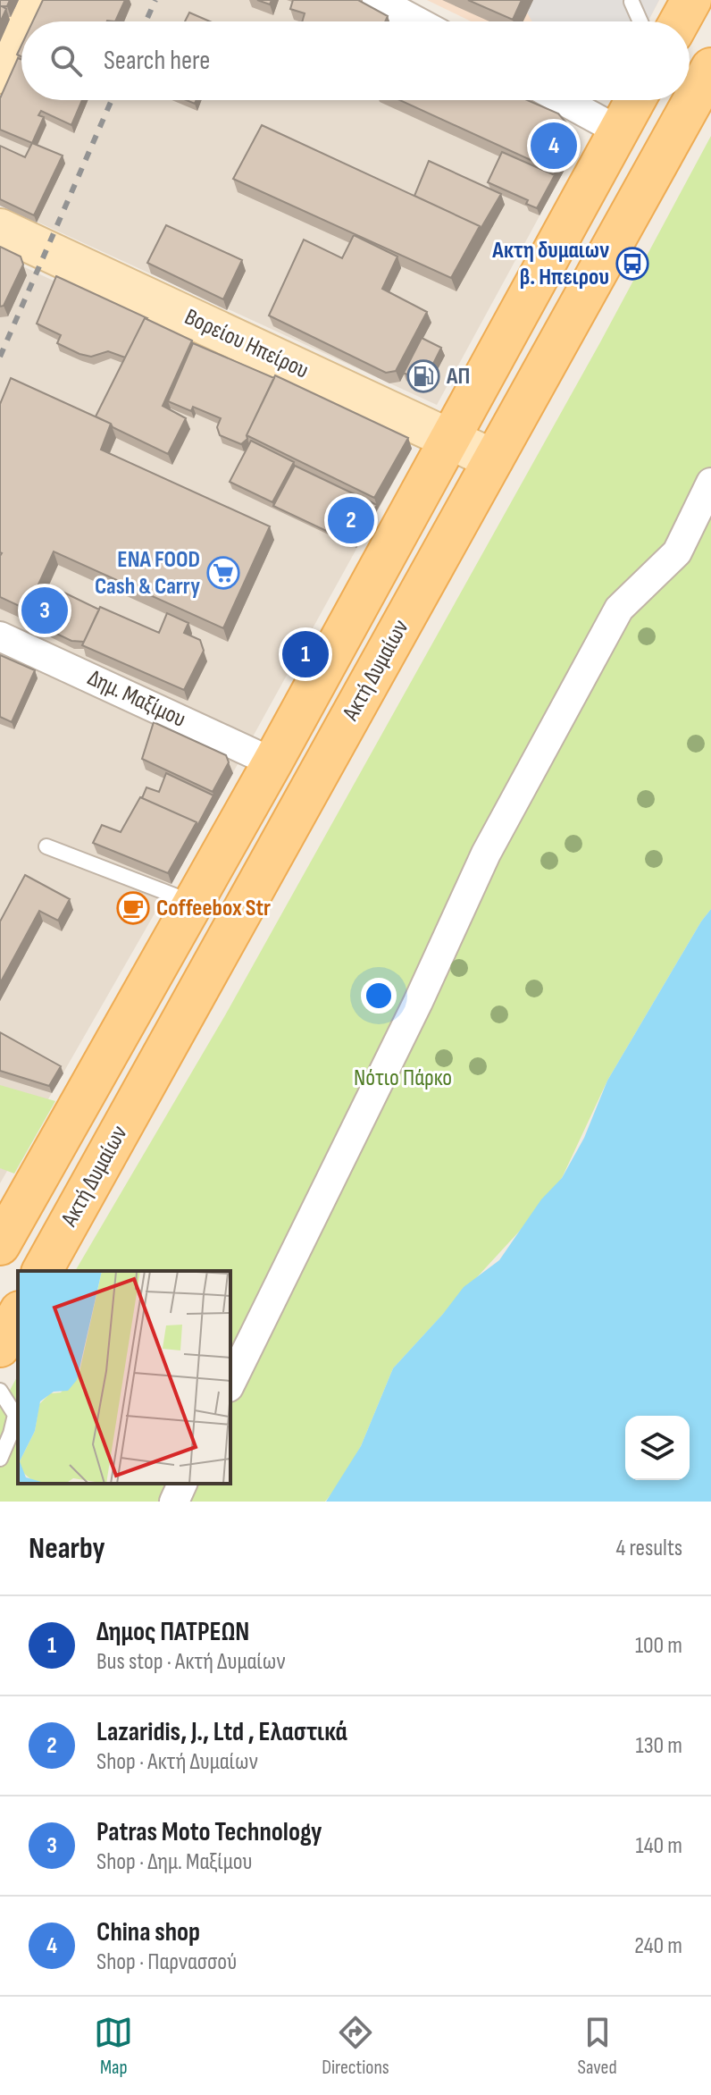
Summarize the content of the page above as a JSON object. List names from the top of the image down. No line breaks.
{"streets":{"main road":["Βορείου Ηπείρου","Ακτή Δυμαίων"],"street":["Δημ. Μαξίμου"]},"crossings":[["Βορείου Ηπείρου","Ακτή Δυμαίων"],["Ακτή Δυμαίων","Δημ. Μαξίμου"]],"parks":["Νότιο Πάρκο"],"places":{"bus stop":["Ακτη δυμαιων β. Ηπειρου"],"fuel station":["ΑΠ"],"supermarket":["ENA FOOD Cash & Carry"],"cafe":["Coffeebox Str"]},"page":{"search":"Search here","pins":["4","2","3","1"],"heading":["Nearby","4 results"],"list":[{"mark":"1","name":"Δημος ΠΑΤΡΕΩΝ","note":"Bus stop · Ακτή Δυμαίων","value":"100 m"},{"mark":"2","name":"Lazaridis, J., Ltd , Ελαστικά","note":"Shop · Ακτή Δυμαίων","value":"130 m"},{"mark":"3","name":"Patras Moto Technology","note":"Shop · Δημ. Μαξίμου","value":"140 m"},{"mark":"4","name":"China shop","note":"Shop · Παρνασσού","value":"240 m"}],"nav":["Map","Directions","Saved"]}}
